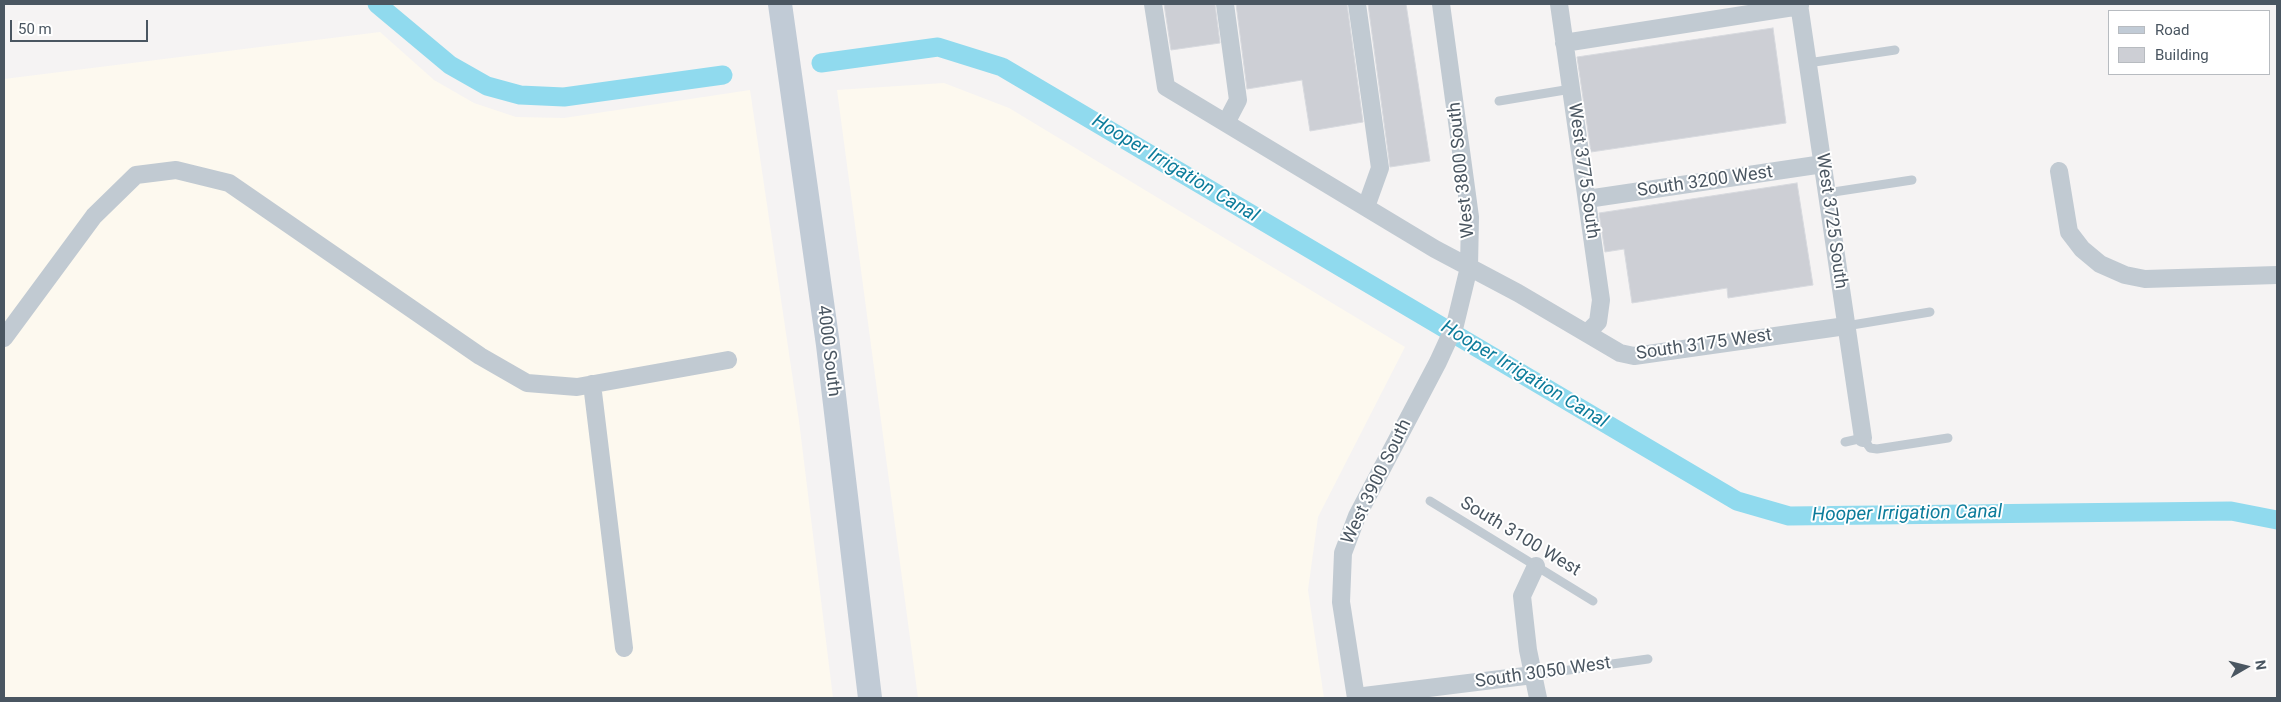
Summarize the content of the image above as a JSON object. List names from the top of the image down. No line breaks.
{"streets":{"main road":["4000 South"],"street":["West 3800 South","West 3775 South","South 3200 West","West 3725 South","South 3175 West","West 3900 South","South 3050 West"],"lane":["South 3100 West"]},"crossings":[["West 3800 South","South 3175 West"],["West 3800 South","West 3900 South"],["West 3775 South","South 3200 West"],["West 3775 South","South 3175 West"],["South 3200 West","West 3725 South"],["West 3725 South","South 3175 West"],["West 3900 South","South 3050 West"]],"water":["Hooper Irrigation Canal"],"legend":["Road","Building"],"scale_bar":"50 m","north":"right"}
